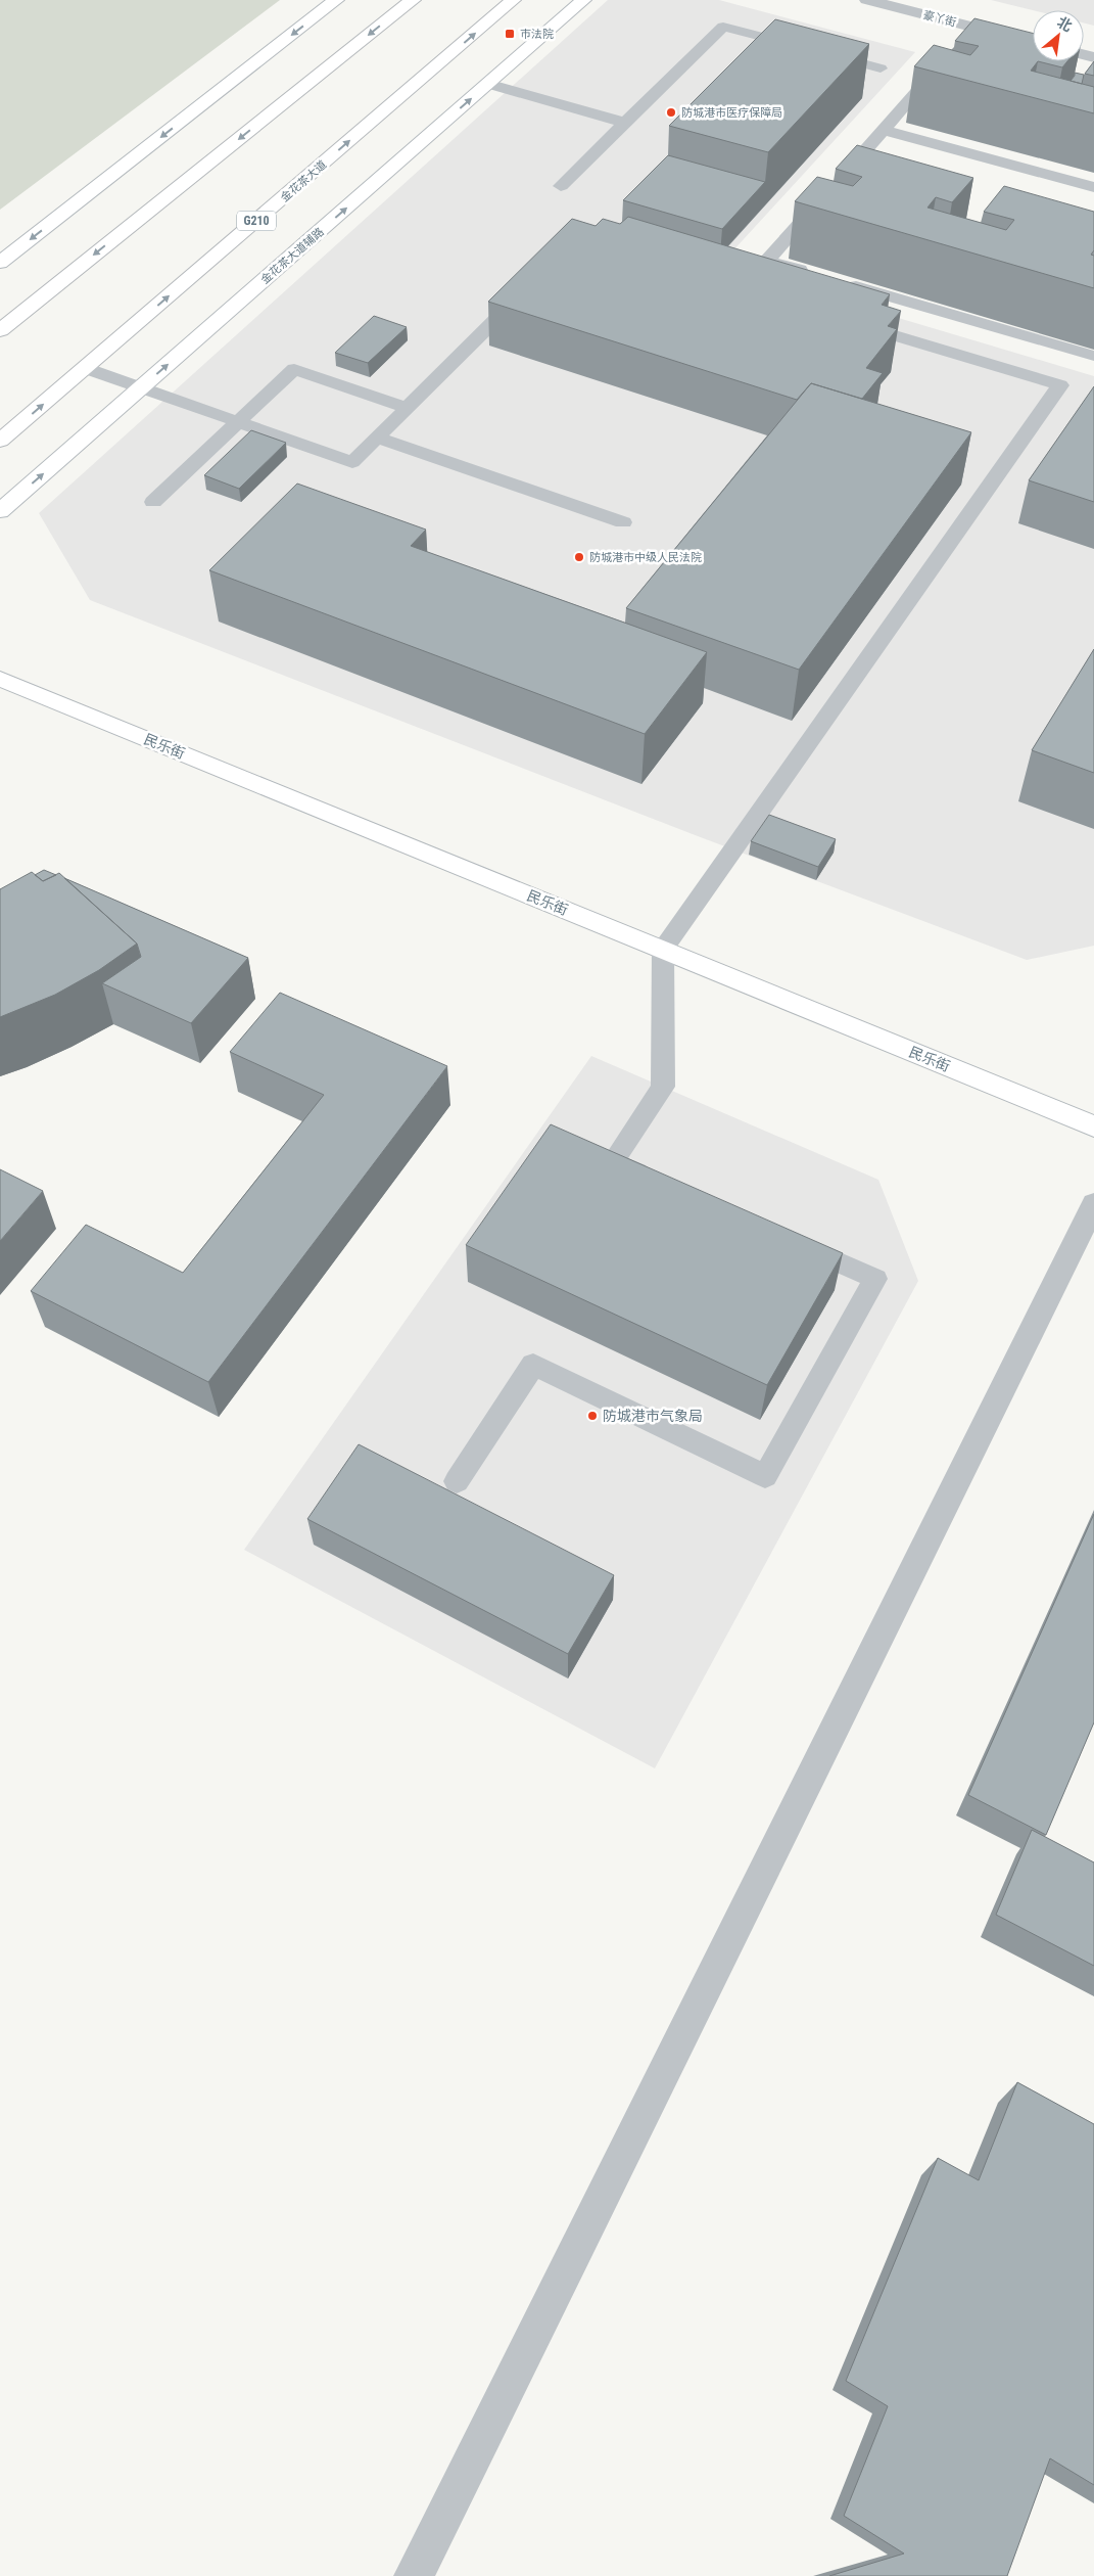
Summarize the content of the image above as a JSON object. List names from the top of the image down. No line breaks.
{"streets":{"main road":["金花茶大道","G210","金花茶大道辅路","民乐街"],"street":["豪丫街"]},"places":{"transit":["巿法院"],"other":["防城港市医疗保障局","防城港市中级人民法院","防城港市气象局"]},"north":"top right"}
